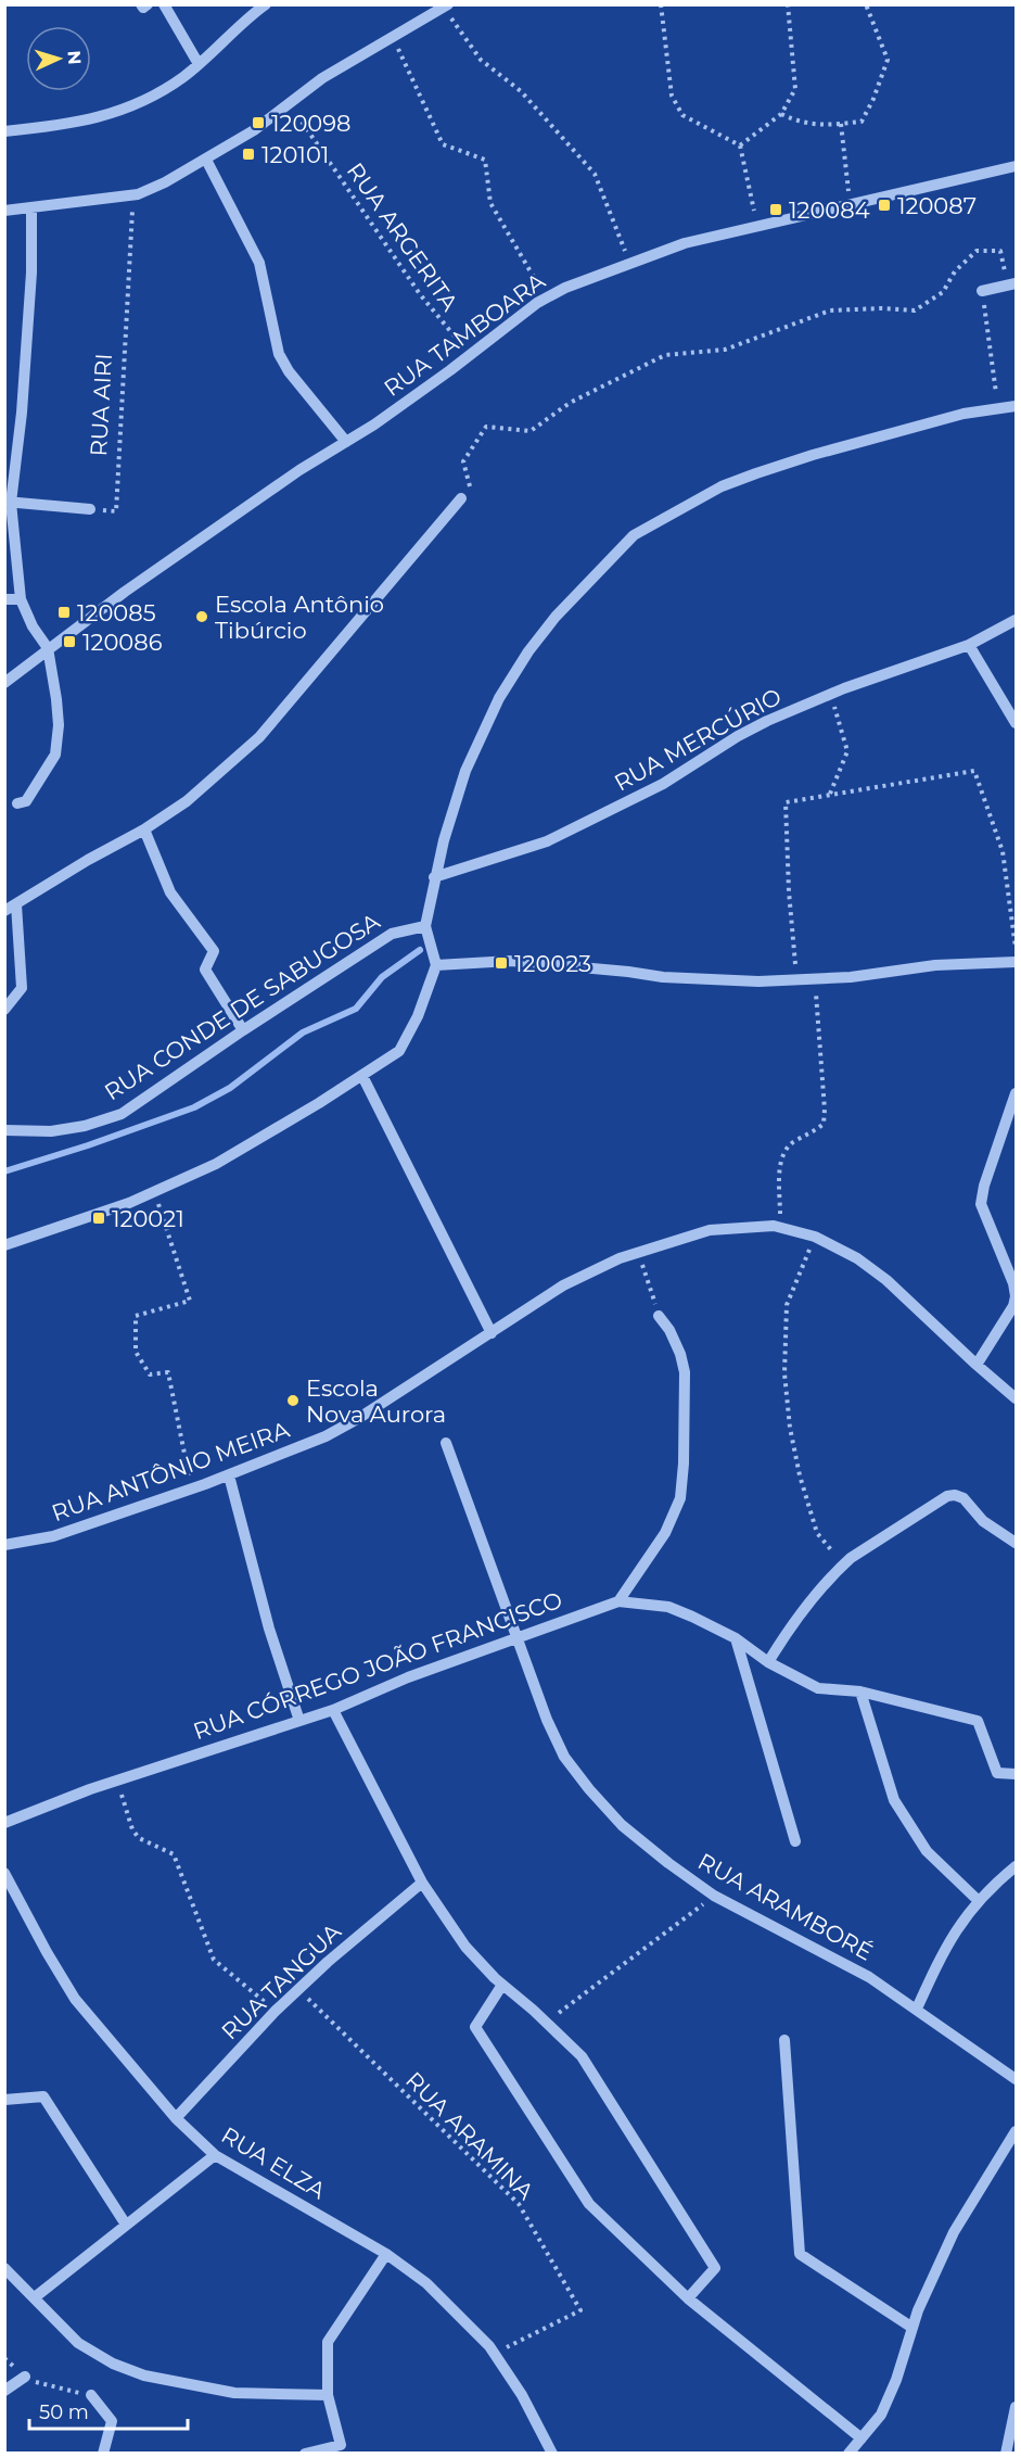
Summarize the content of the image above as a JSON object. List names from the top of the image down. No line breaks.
{"streets":{"street":["RUA TAMBOARA","RUA MERCÚRIO","RUA CONDE DE SABUGOSA","RUA ANTÔNIO MEIRA","RUA CÓRREGO JOÃO FRANCISCO","RUA ARAMBORÉ","RUA TANGUA","RUA ELZA"],"path":["RUA ARGERITA","RUA AIRI","RUA ARAMINA"]},"crossings":[["RUA ARGERITA","RUA TAMBOARA"],["RUA CÓRREGO JOÃO FRANCISCO","RUA ARAMBORÉ"],["RUA TANGUA","RUA ARAMINA"],["RUA TANGUA","RUA ELZA"],["RUA ARAMINA","RUA ELZA"]],"places":{"transit":["120098","120101","120087","120084","120085","120086","120023","120021"],"other":["Escola Antônio Tibúrcio","Escola Nova Aurora"]},"scale_bar":"50 m","north":"right"}
